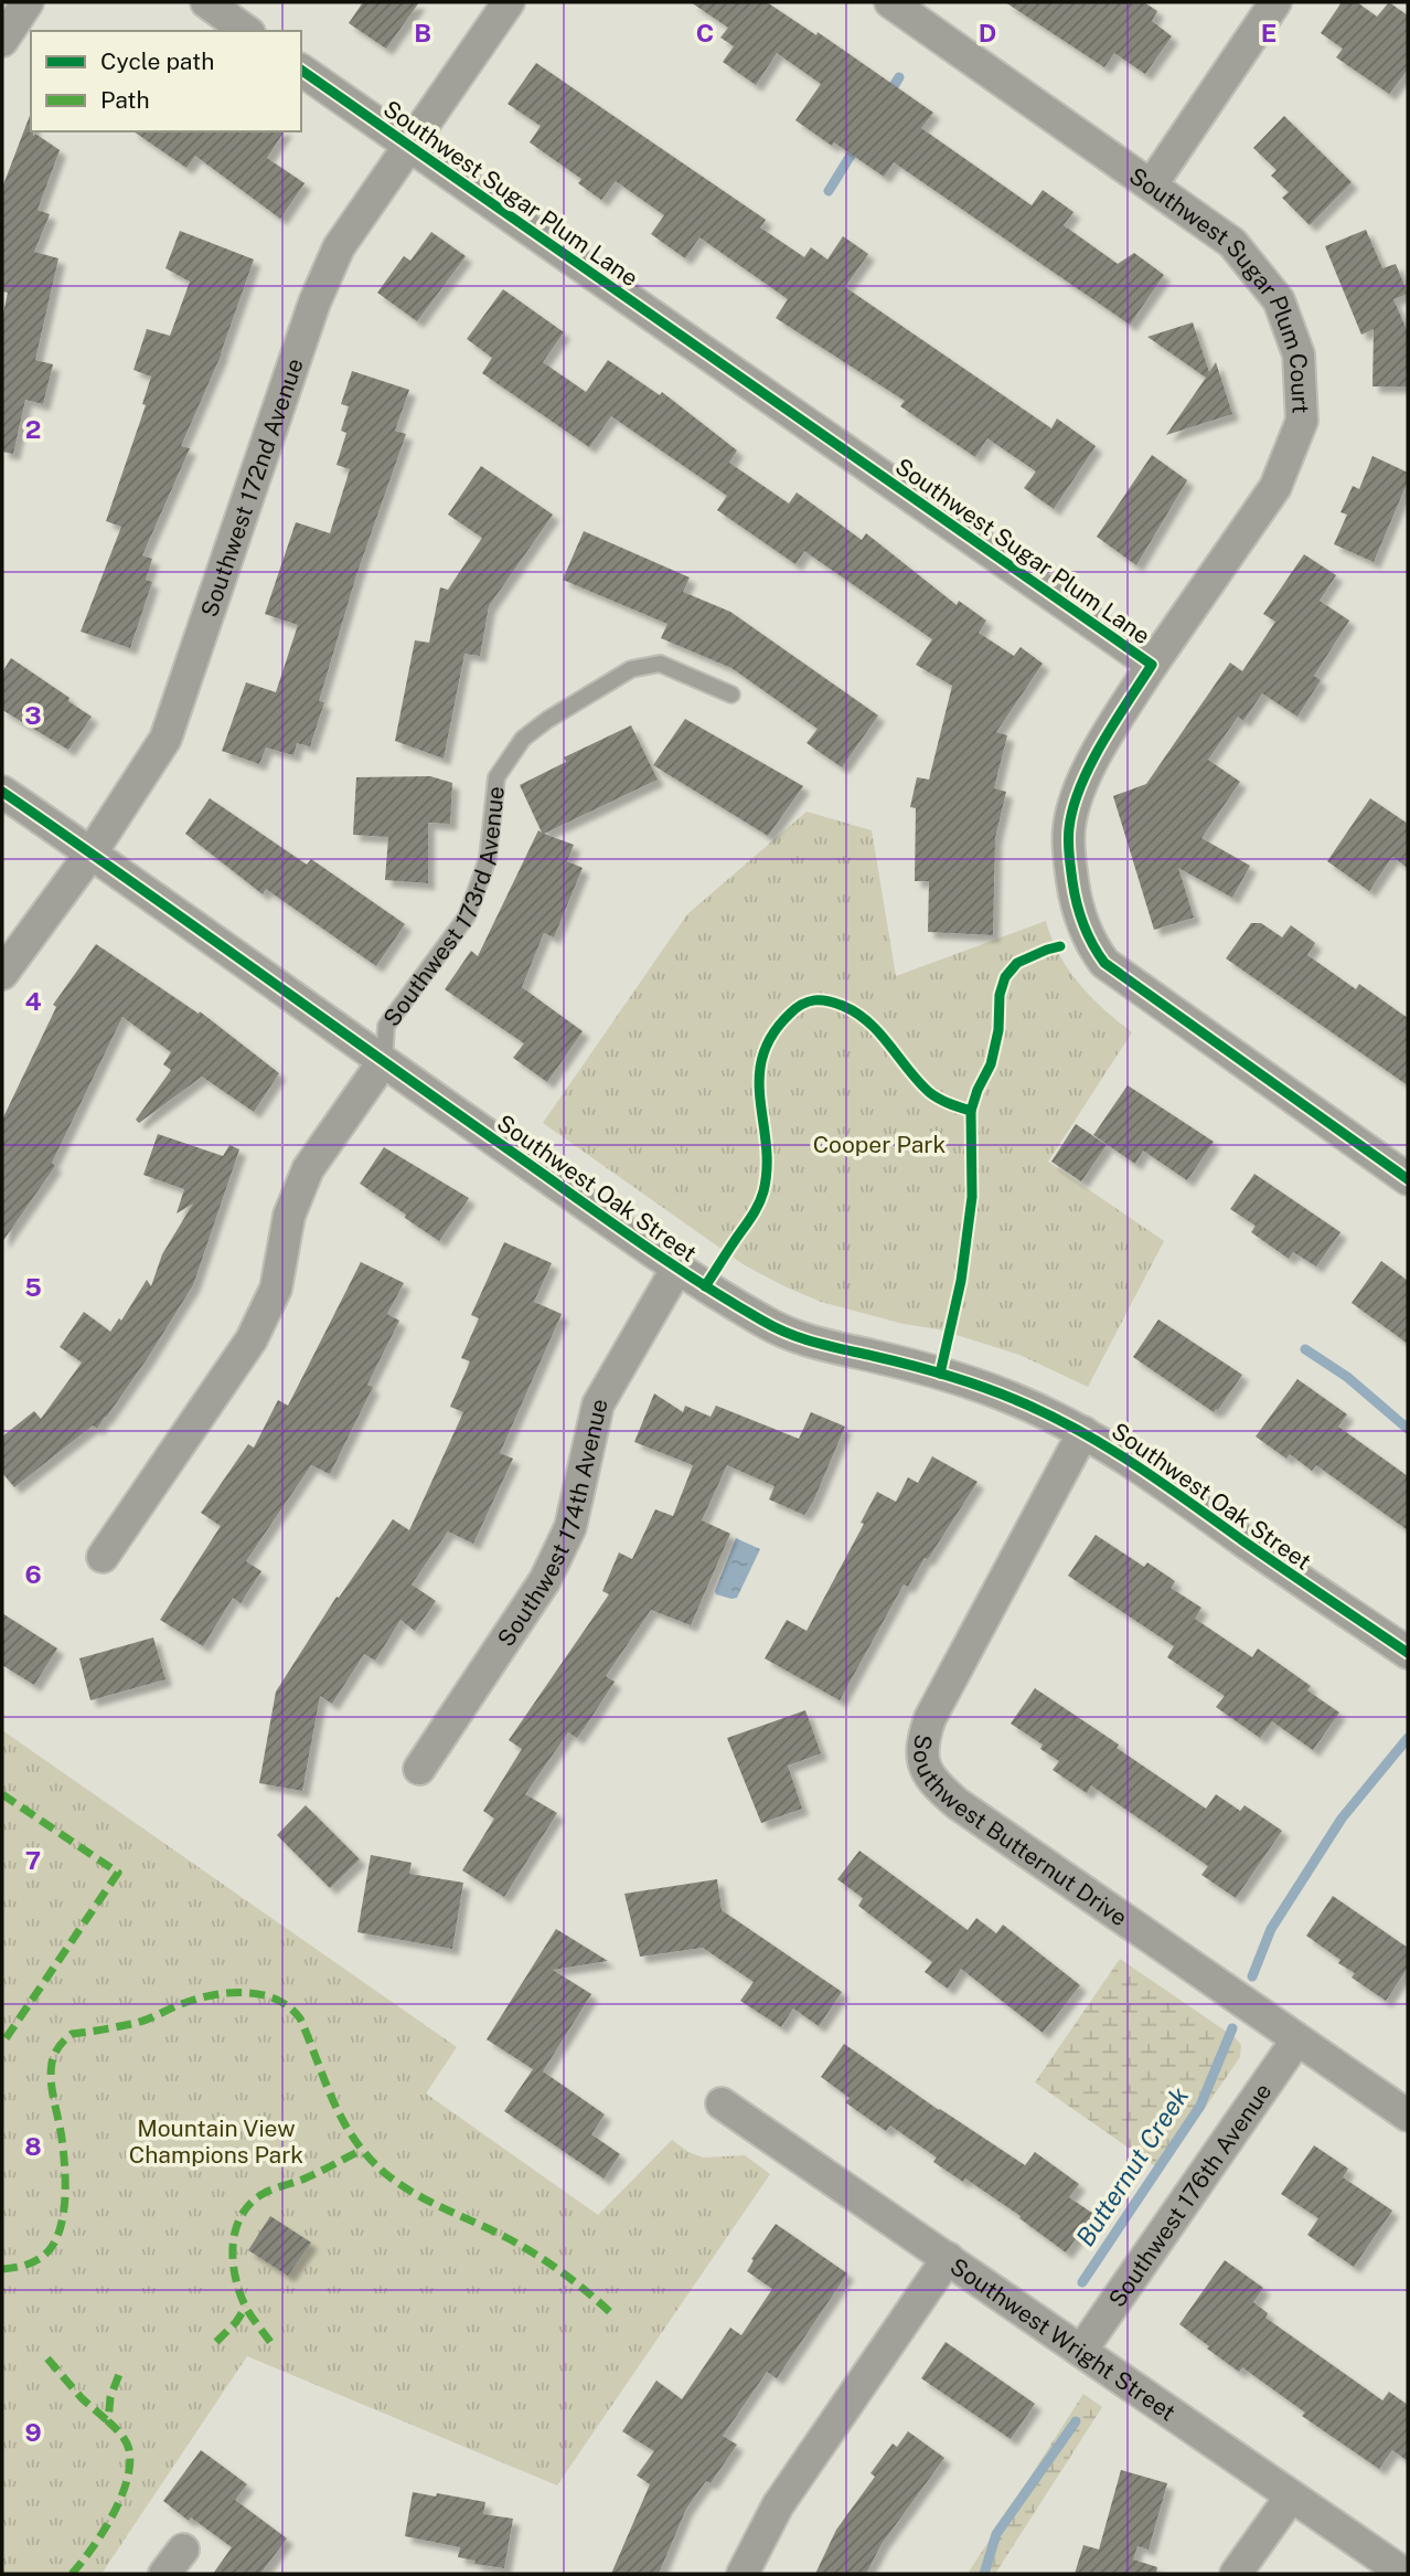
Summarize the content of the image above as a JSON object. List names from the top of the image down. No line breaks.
{"streets":{"street":["Southwest Sugar Plum Lane","Southwest Sugar Plum Court","Southwest 172nd Avenue","Southwest Oak Street","Southwest 174th Avenue","Southwest Butternut Drive","Southwest 176th Avenue","Southwest Wright Street"],"lane":["Southwest 173rd Avenue"]},"crossings":[["Southwest Sugar Plum Lane","Southwest Sugar Plum Court"],["Southwest Sugar Plum Lane","Southwest 172nd Avenue"],["Southwest 172nd Avenue","Southwest Oak Street"],["Southwest 173rd Avenue","Southwest Oak Street"],["Southwest Oak Street","Southwest 174th Avenue"],["Southwest Oak Street","Southwest Butternut Drive"],["Southwest Butternut Drive","Southwest 176th Avenue"],["Southwest 176th Avenue","Southwest Wright Street"]],"water":["Butternut Creek"],"parks":["Cooper Park","Mountain View Champions Park"],"legend":["Cycle path","Path"],"grid":{"columns":["B","C","D","E"],"rows":["2","3","4","5","6","7","8","9"]}}
